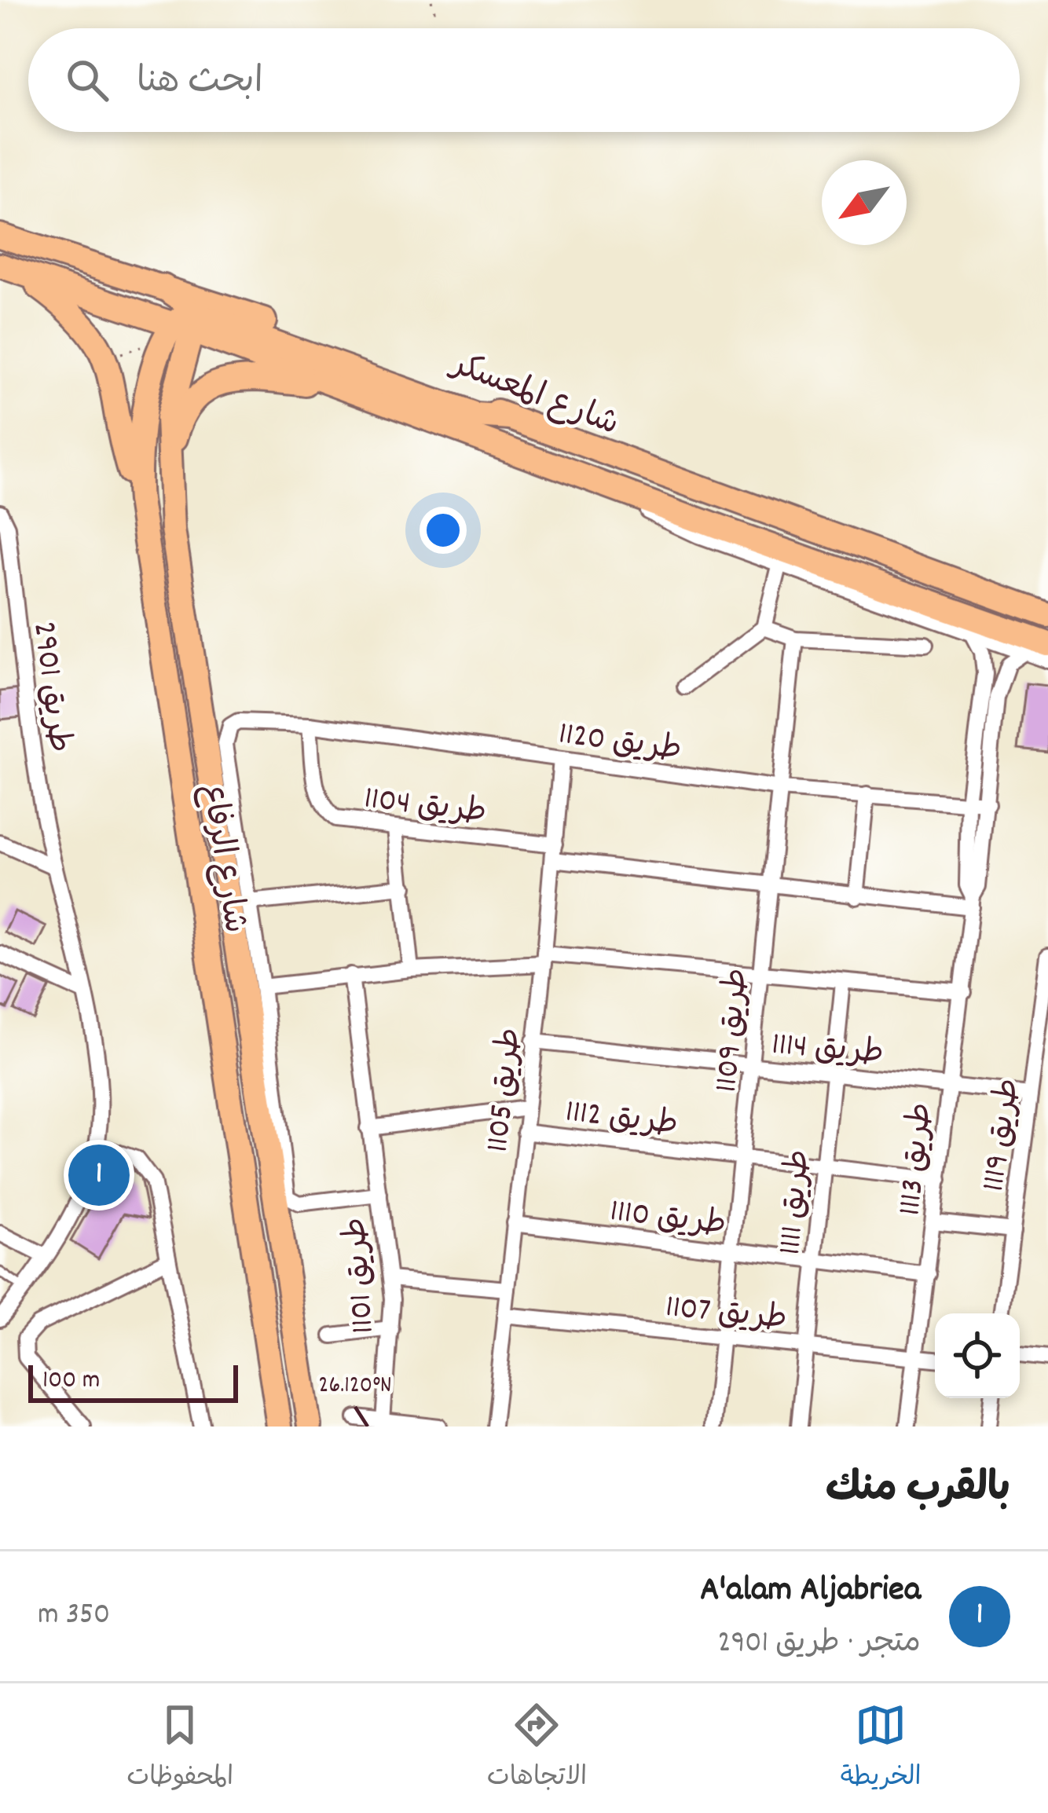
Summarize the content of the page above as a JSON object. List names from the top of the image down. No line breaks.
{"streets":{"main road":["شارع المعسكر","شارع الرفاع"],"street":["طريق 2901","طريق 1120","طريق 1104","طريق 1109","طريق 1114","طريق 1105","طريق 1112","طريق 1119","طريق 1113","طريق 1111","طريق 1110","طريق 1101","طريق 1107"]},"crossings":[["شارع المعسكر","شارع الرفاع"],["طريق 1120","طريق 1104"],["طريق 1120","طريق 1109"],["طريق 1120","طريق 1105"],["طريق 1120","طريق 1113"],["طريق 1104","طريق 1109"],["طريق 1104","طريق 1105"],["طريق 1104","طريق 1113"],["طريق 1109","طريق 1114"],["طريق 1109","طريق 1112"],["طريق 1109","طريق 1110"],["طريق 1109","طريق 1107"],["طريق 1114","طريق 1105"],["طريق 1114","طريق 1113"],["طريق 1114","طريق 1111"],["طريق 1105","طريق 1112"],["طريق 1105","طريق 1110"],["طريق 1105","طريق 1107"],["طريق 1112","طريق 1113"],["طريق 1112","طريق 1111"],["طريق 1113","طريق 1110"],["طريق 1113","طريق 1107"],["طريق 1111","طريق 1110"],["طريق 1111","طريق 1107"]],"scale_bar":"100 m","north":"bottom left","page":{"search":"ابحث هنا","pins":"1","scale":"100 m","heading":"بالقرب منك","list":[{"mark":"1","name":"A'alam Aljabriea","note":"متجر · طريق 2901","value":"350 m"}],"nav":["الخريطة","الاتجاهات","المحفوظات"]},"coordinates":["26.120°N"]}
